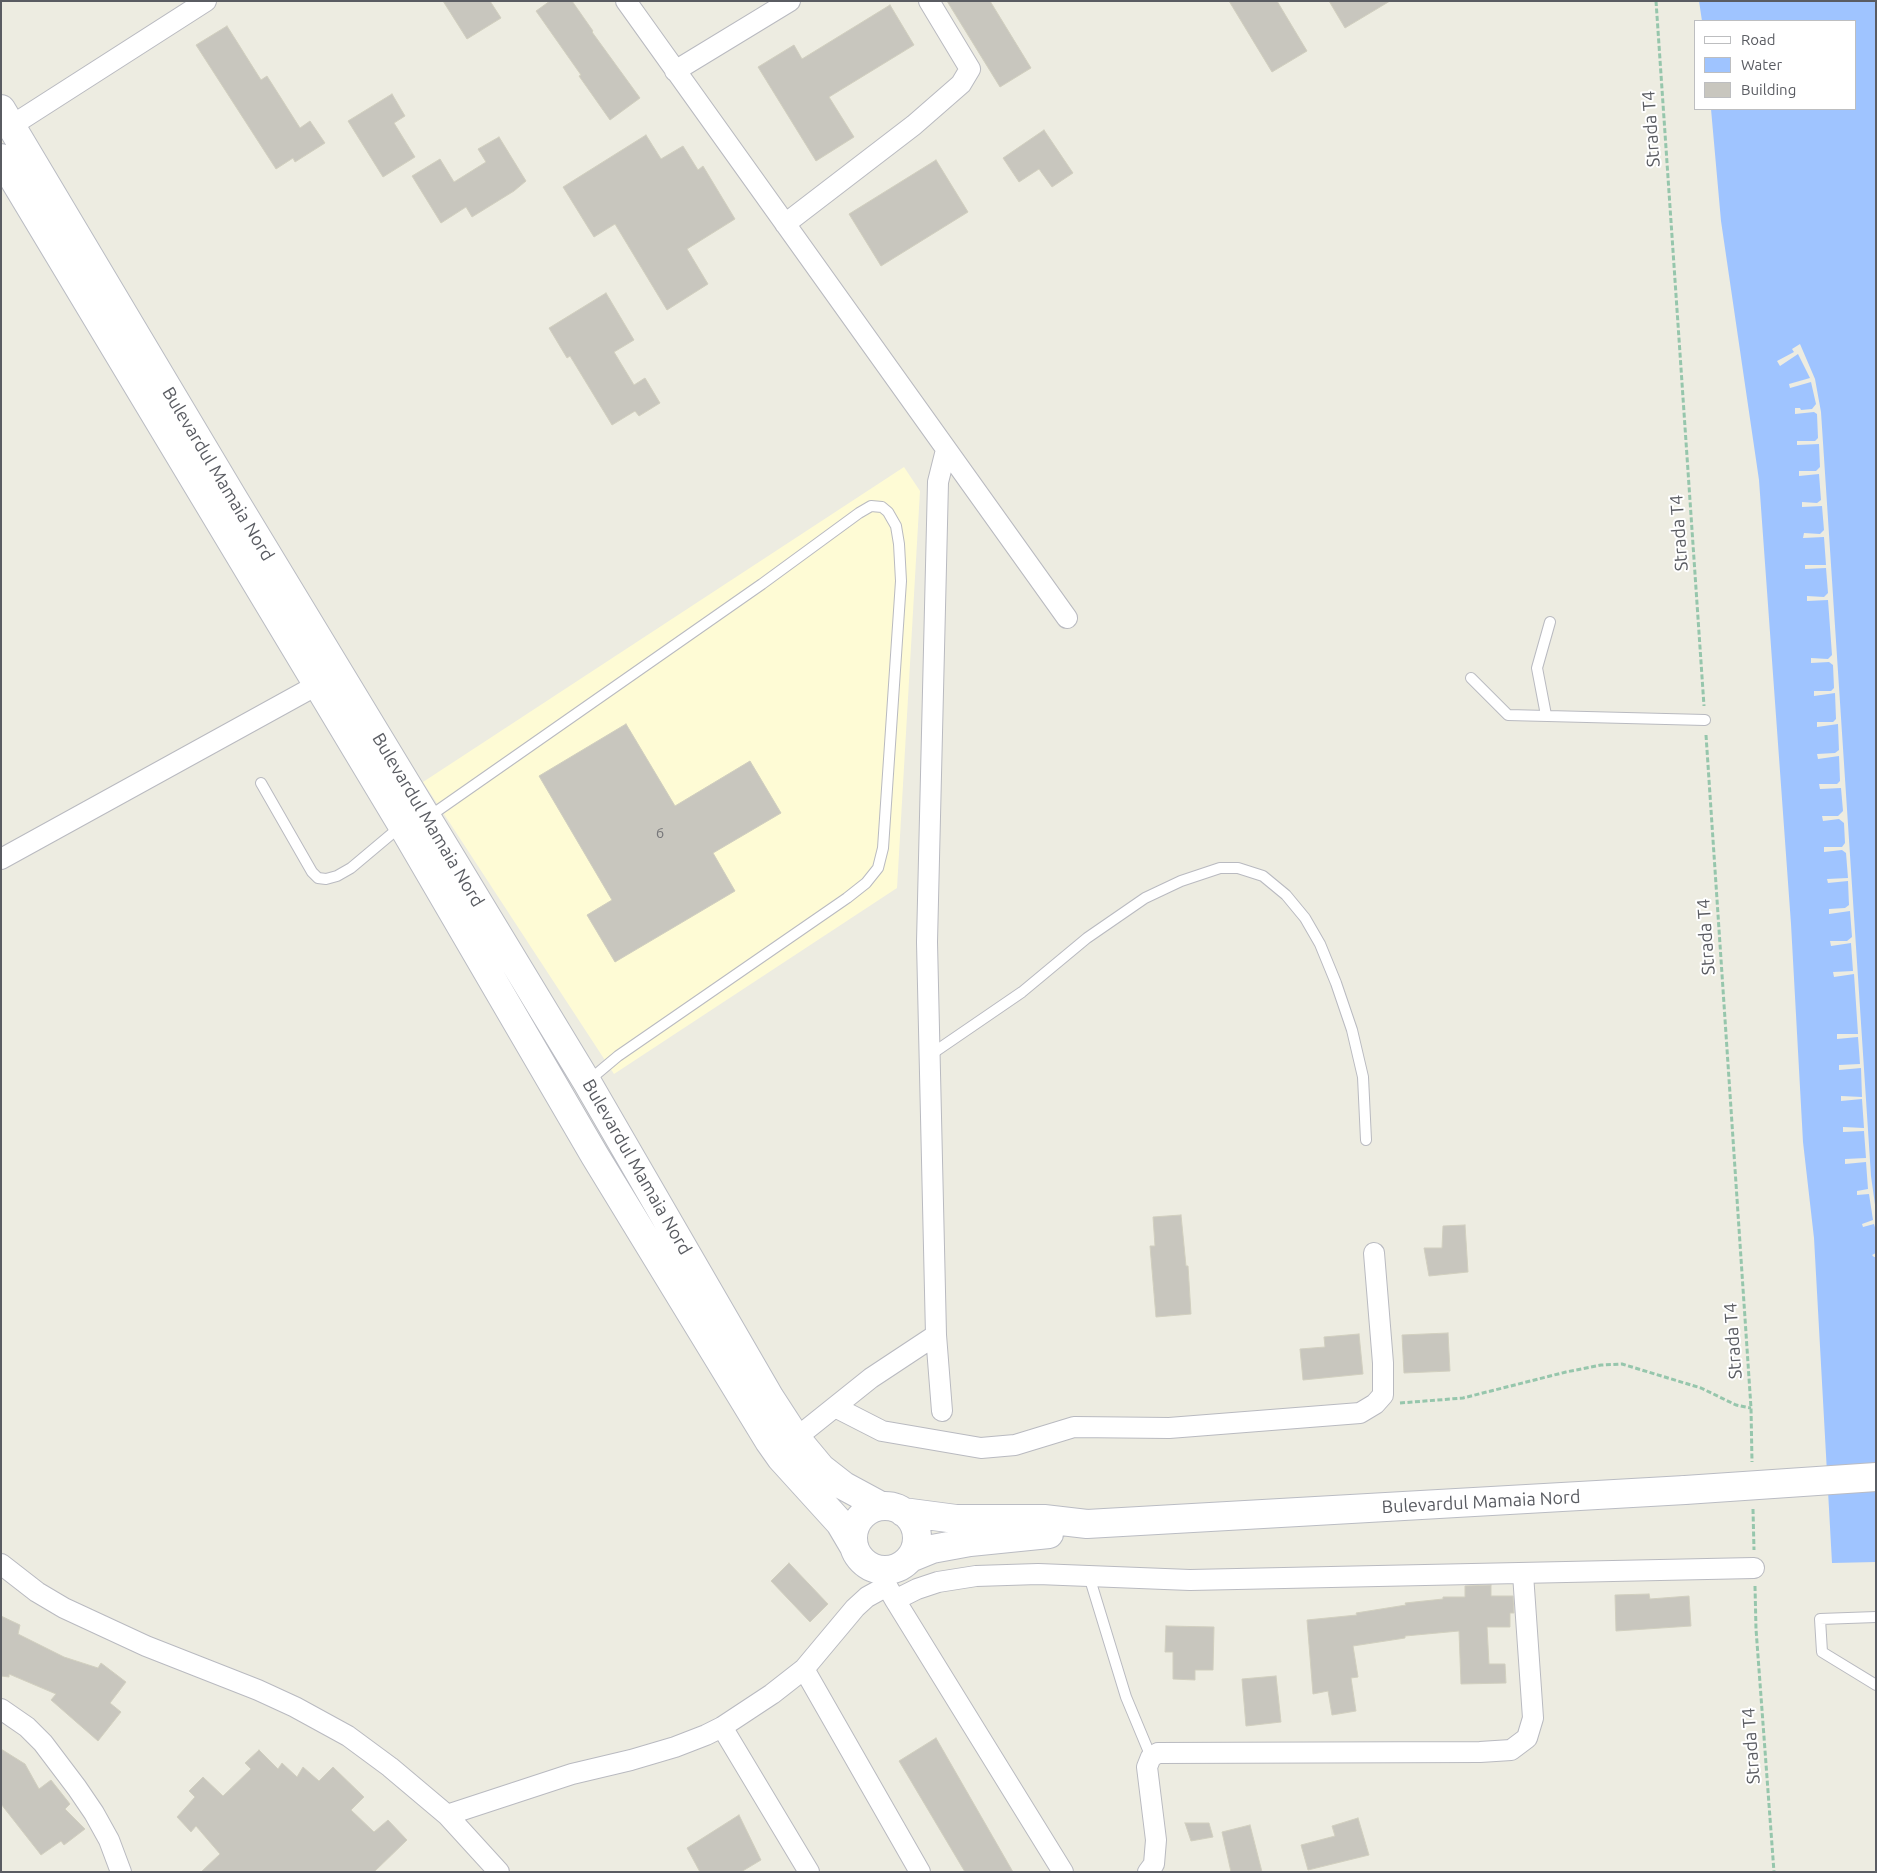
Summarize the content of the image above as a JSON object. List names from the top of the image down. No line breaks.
{"streets":{"main road":["Bulevardul Mamaia Nord"],"path":["Strada T4"]},"house_numbers":["6"],"legend":["Road","Water","Building"]}
